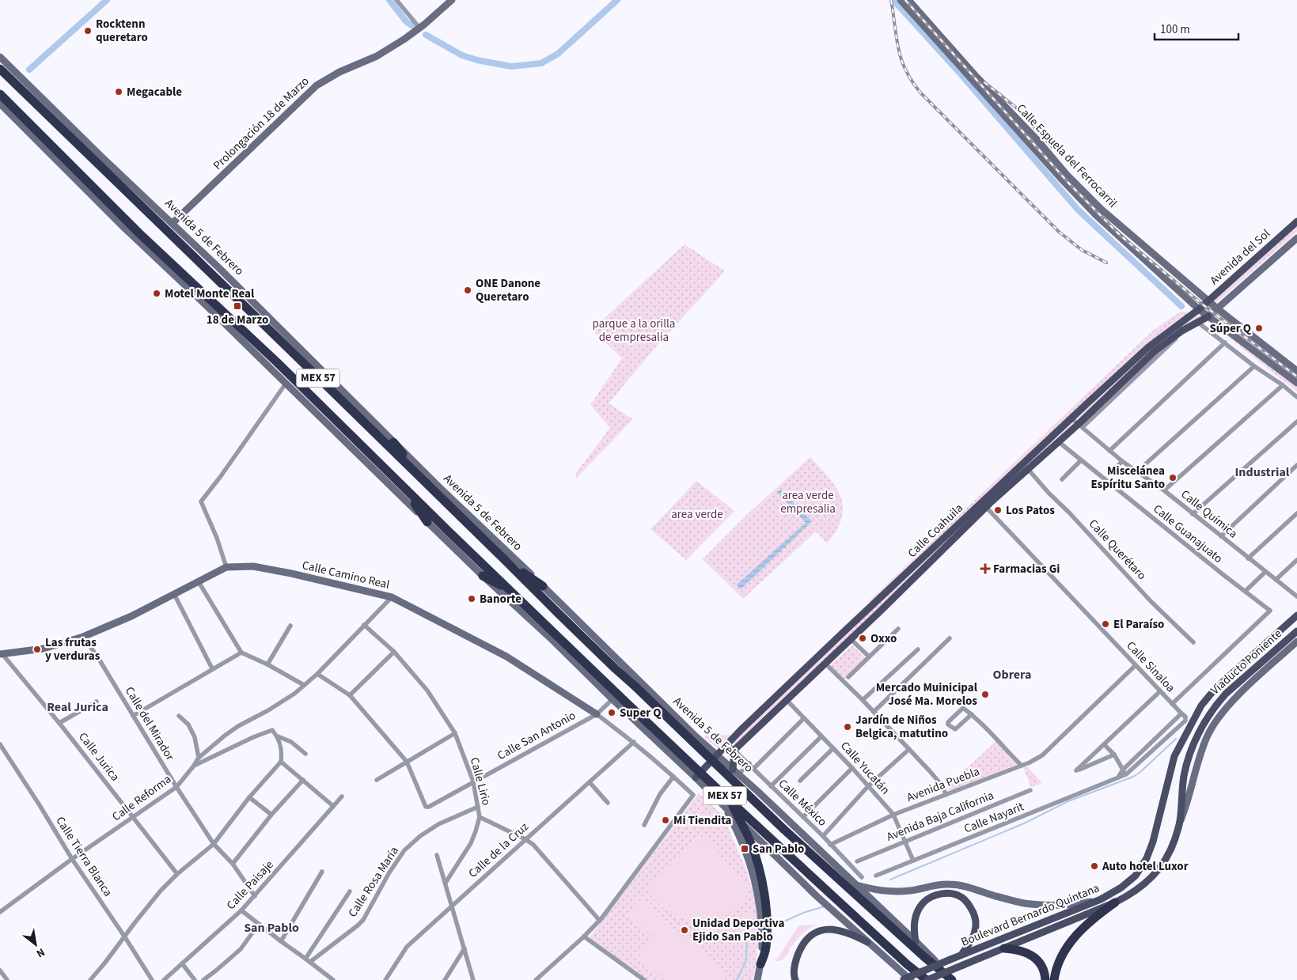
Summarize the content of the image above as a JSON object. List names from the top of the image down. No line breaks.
{"streets":{"highway":["Avenida 5 de Febrero","MEX 57"],"main road":["Prolongación 18 de Marzo","Calle Espuela del Ferrocarril","Avenida del Sol","Calle Coahuila","Calle Camino Real","Viaducto Poniente","Boulevard Bernardo Quintana"],"street":["Calle Química","Calle Guanajuato","Calle Querétaro","Calle Sinaloa","Calle del Mirador","Calle San Antonio","Calle Jurica","Calle Yucatán","Calle Lirio","Avenida Puebla","Calle Reforma","Calle México","Avenida Baja California","Calle Nayarit","Calle de la Cruz","Calle Tierra Blanca","Calle Rosa María","Calle Paisaje"]},"crossings":[["Prolongación 18 de Marzo","Avenida 5 de Febrero"],["Calle Espuela del Ferrocarril","Avenida del Sol"],["Calle Espuela del Ferrocarril","Calle Coahuila"],["Avenida 5 de Febrero","Calle Coahuila"],["Avenida del Sol","Calle Coahuila"],["MEX 57","Boulevard Bernardo Quintana"],["Calle Química","Calle Coahuila"],["Calle Coahuila","Calle Guanajuato"],["Calle Coahuila","Calle Querétaro"],["Calle Coahuila","Calle Sinaloa"],["Calle Coahuila","Calle Yucatán"],["Calle Coahuila","Calle México"],["Calle Guanajuato","Calle Sinaloa"],["Calle Camino Real","Calle del Mirador"],["Calle Camino Real","Calle San Antonio"],["Calle Camino Real","Calle Jurica"],["Calle Camino Real","Calle Lirio"],["Calle Camino Real","Calle Reforma"],["Calle Camino Real","Calle de la Cruz"],["Viaducto Poniente","Boulevard Bernardo Quintana"],["Calle Sinaloa","Avenida Puebla"],["Calle Sinaloa","Calle Nayarit"],["Calle del Mirador","Calle Reforma"],["Calle del Mirador","Calle Paisaje"],["Calle San Antonio","Calle Lirio"],["Calle Jurica","Calle Reforma"],["Calle Yucatán","Avenida Puebla"],["Calle Yucatán","Avenida Baja California"],["Calle Yucatán","Calle Nayarit"],["Calle Lirio","Calle Reforma"],["Calle Lirio","Calle de la Cruz"],["Calle Lirio","Calle Rosa María"],["Avenida Puebla","Calle México"],["Calle Reforma","Calle Tierra Blanca"]],"districts":["Industrial","Obrera","Real Jurica","San Pablo"],"parks":["parque a la orilla de empresalia","area verde empresalia","area verde"],"places":{"other":["Rocktenn queretaro","Megacable","ONE Danone Queretaro","Motel Monte Real","Súper Q","Miscelánea Espíritu Santo","Los Patos","Banorte","El Paraíso","Oxxo","Las frutas y verduras","Mercado Muinicipal José Ma. Morelos","Super Q","Jardín de Niños Belgica, matutino","Mi Tiendita","Auto hotel Luxor","Unidad Deportiva Ejido San Pablo"],"transit":["18 de Marzo","San Pablo"],"health":["Farmacias Gi"]},"scale_bar":"100 m","north":"bottom right"}
